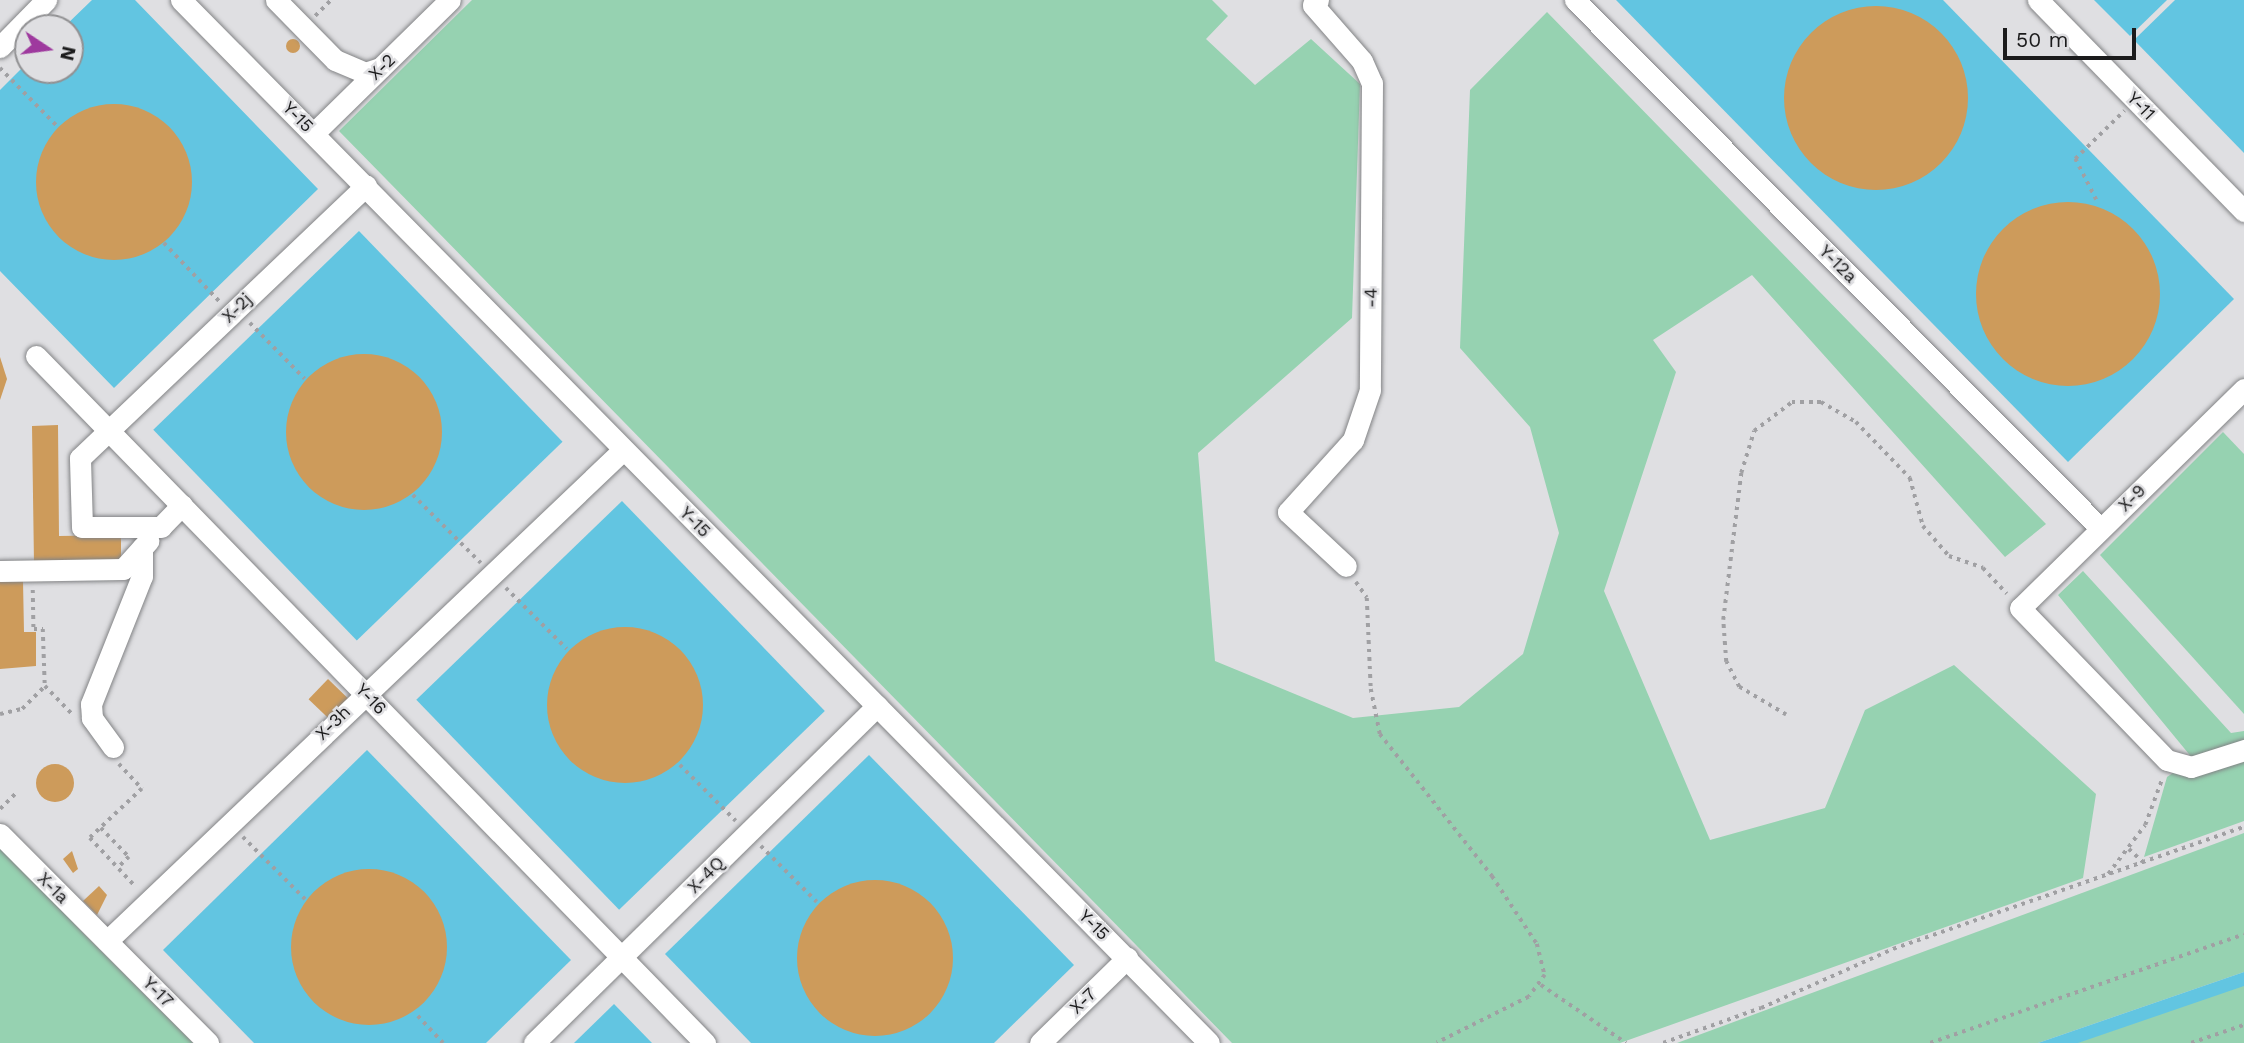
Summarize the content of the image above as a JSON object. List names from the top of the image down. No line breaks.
{"streets":{"street":["X-2","Y-11","Y-15","Y-12a","-4","X-2j","X-9","Y-16","X-3h","X-4Q","X-1a","Y-17","X-7"]},"crossings":[["X-2","Y-15"],["Y-15","X-2j"],["Y-15","X-3h"],["Y-15","X-4Q"],["Y-15","X-7"],["Y-12a","X-9"],["X-2j","Y-16"],["Y-16","X-3h"],["Y-16","X-4Q"],["X-3h","X-1a"],["X-3h","Y-17"],["X-1a","Y-17"]],"scale_bar":"50 m","north":"right"}
